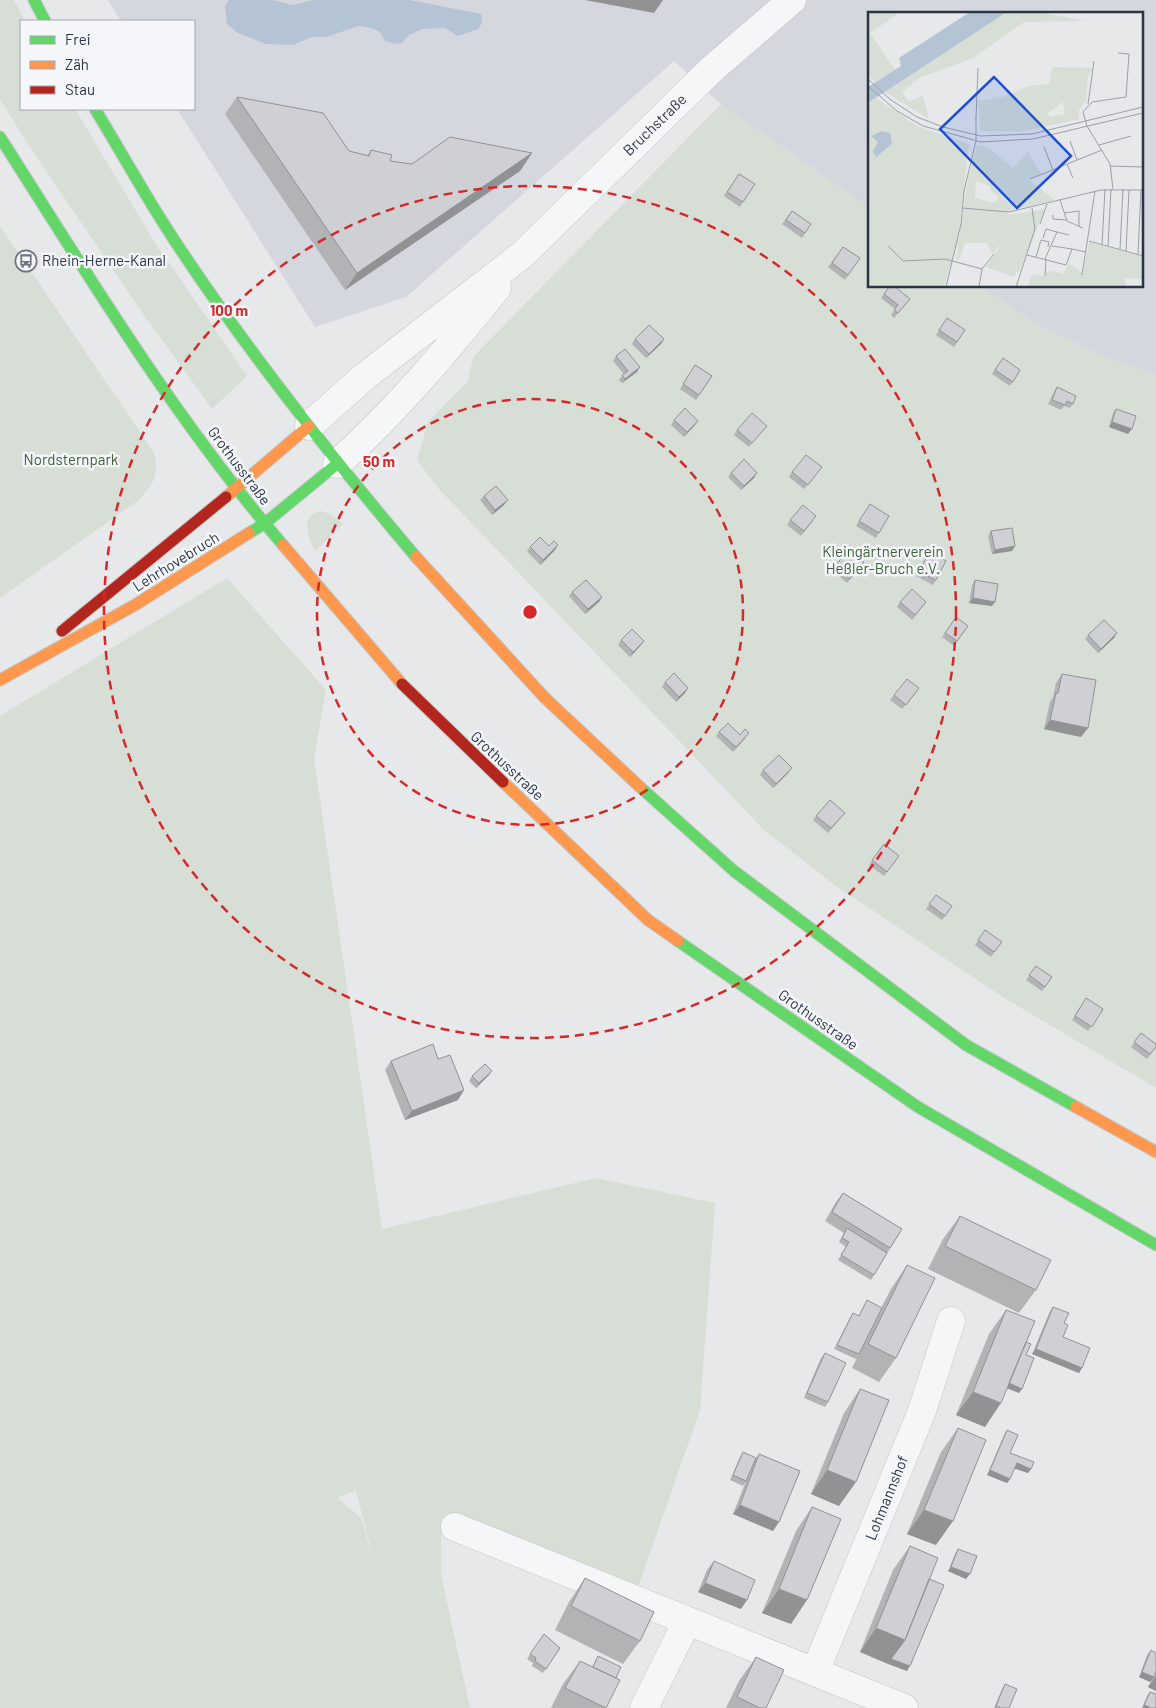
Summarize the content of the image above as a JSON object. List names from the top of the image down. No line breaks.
{"streets":{"main road":["Grothusstraße","Lehrhovebruch"],"street":["Bruchstraße","Lohmannshof"]},"crossings":[["Bruchstraße","Lehrhovebruch"],["Grothusstraße","Lehrhovebruch"]],"parks":["Nordsternpark","Kleingärtnerverein Heßler-Bruch e.V."],"places":{"bus stop":["Rhein-Herne-Kanal"]},"legend":["Frei","Zäh","Stau"],"rings":["100 m","50 m"]}
